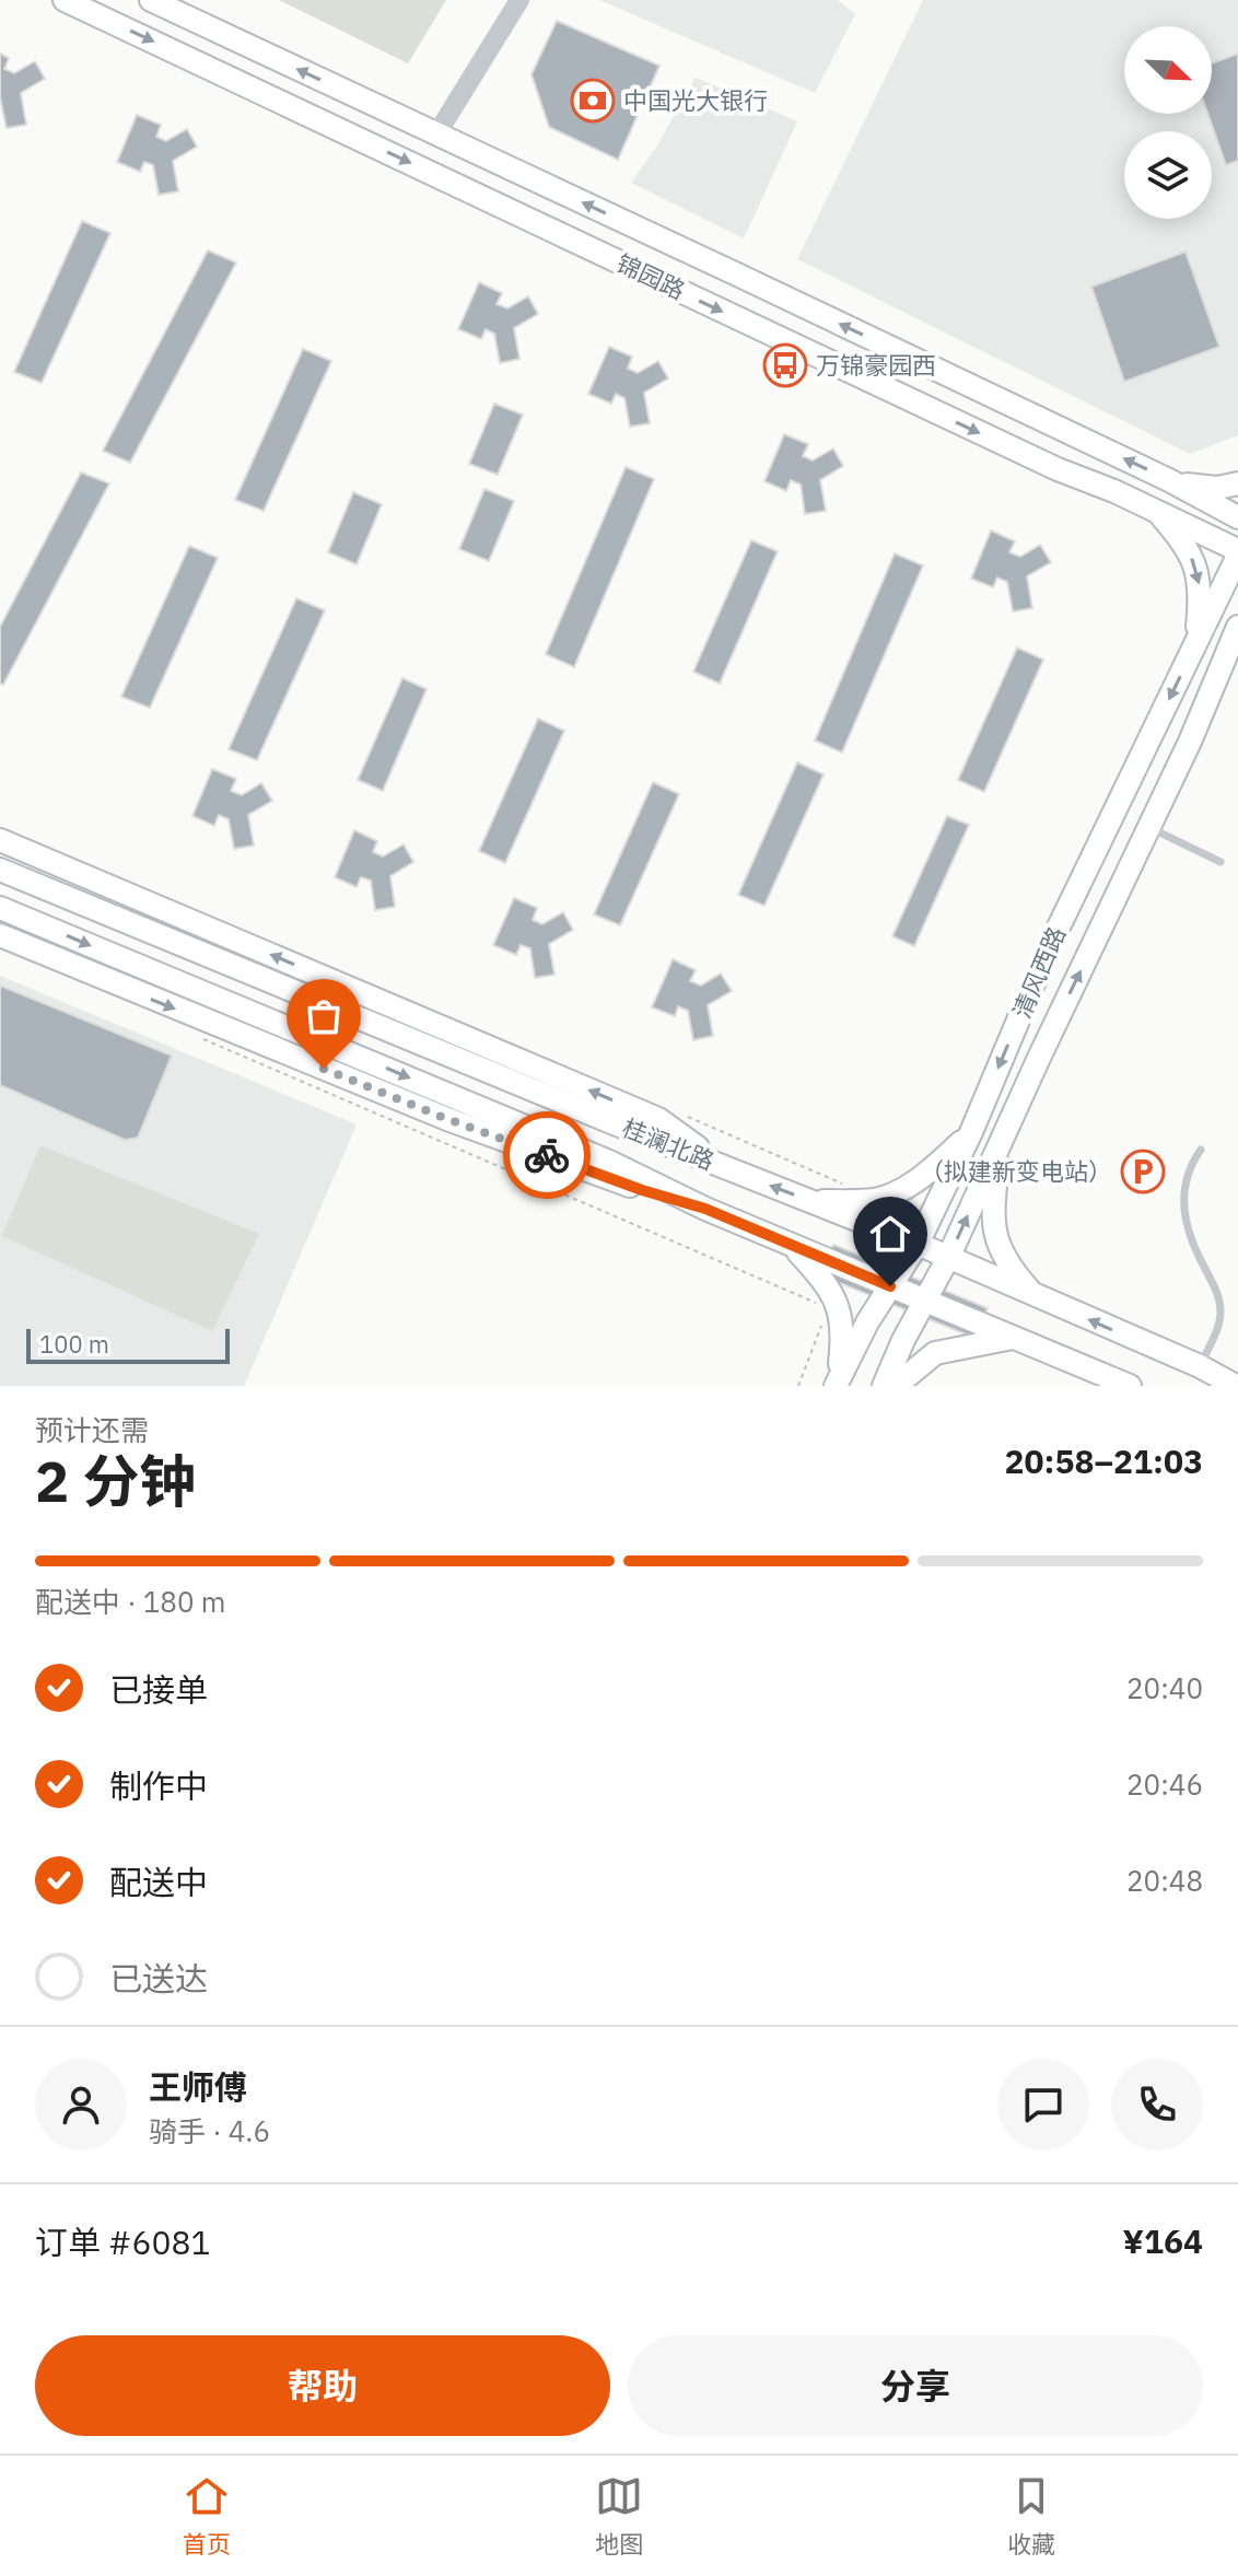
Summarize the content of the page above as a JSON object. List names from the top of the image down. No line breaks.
{"streets":{"main road":["锦园路","清风西路","桂澜北路"]},"crossings":[["锦园路","清风西路"],["清风西路","桂澜北路"]],"places":{"bank":["中国光大银行"],"bus stop":["万锦豪园西"],"parking":["（拟建新变电站）"]},"scale_bar":"100 m","north":"bottom right","page":{"scale":"100 m","heading":["2 分钟","预计还需","20:58–21:03"],"panel":["王师傅","骑手 · 4.6","订单 #6081","¥164"],"bar":"配送中 · 180 m","list":[["已接单","20:40"],["制作中","20:46"],["配送中","20:48"],"已送达"],"buttons":["帮助","分享"],"tabs":["首页","地图","收藏"]}}
